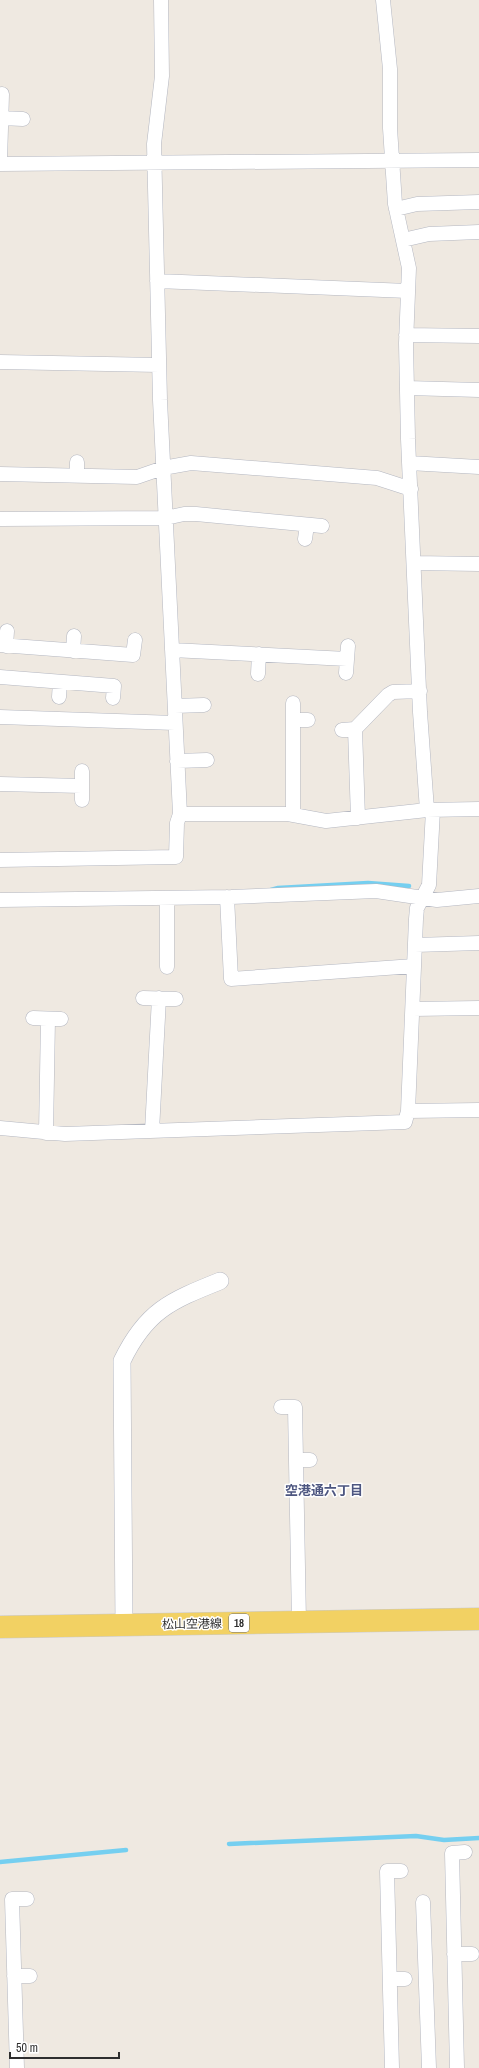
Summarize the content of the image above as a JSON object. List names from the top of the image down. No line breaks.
{"streets":{"main road":["18","松山空港線"]},"districts":["空港通六丁目"],"scale_bar":"50 m"}
